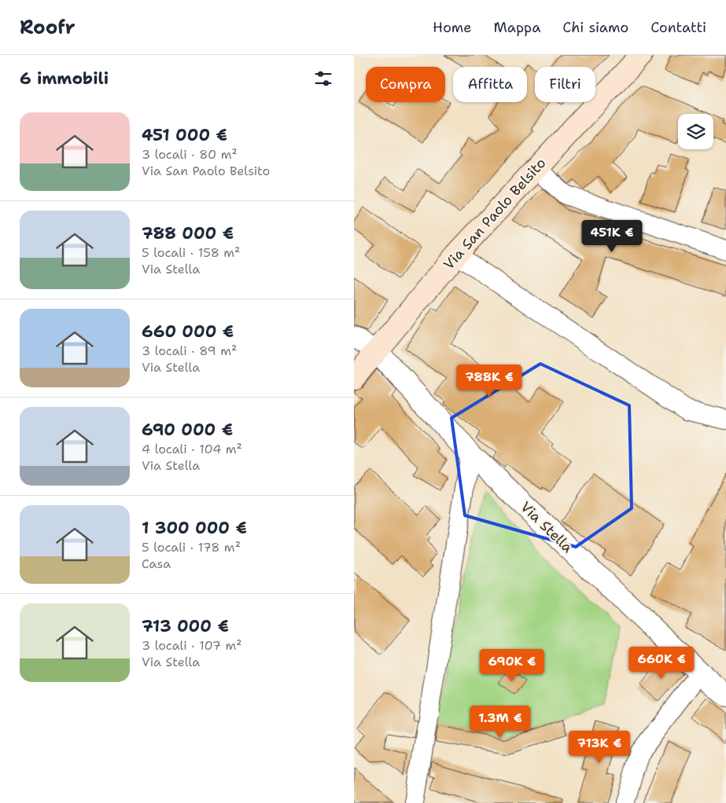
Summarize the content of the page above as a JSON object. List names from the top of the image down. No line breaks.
{"streets":{"main road":["Via San Paolo Belsito"],"street":["Via Stella"]},"crossings":[["Via San Paolo Belsito","Via Stella"]],"page":{"header":"Roofr","nav":["Home","Mappa","Chi siamo","Contatti"],"heading":"6 immobili","chip":["Compra","Affitta","Filtri"],"list":[{"name":"451 000 €","note":"3 locali · 80 m² · Via San Paolo Belsito"},{"name":"788 000 €","note":"5 locali · 158 m² · Via Stella"},{"name":"660 000 €","note":"3 locali · 89 m² · Via Stella"},{"name":"690 000 €","note":"4 locali · 104 m² · Via Stella"},{"name":"1 300 000 €","note":"5 locali · 178 m² · Casa"},{"name":"713 000 €","note":"3 locali · 107 m² · Via Stella"}],"price":["451K €","788K €","660K €","690K €","1.3M €","713K €"]}}
